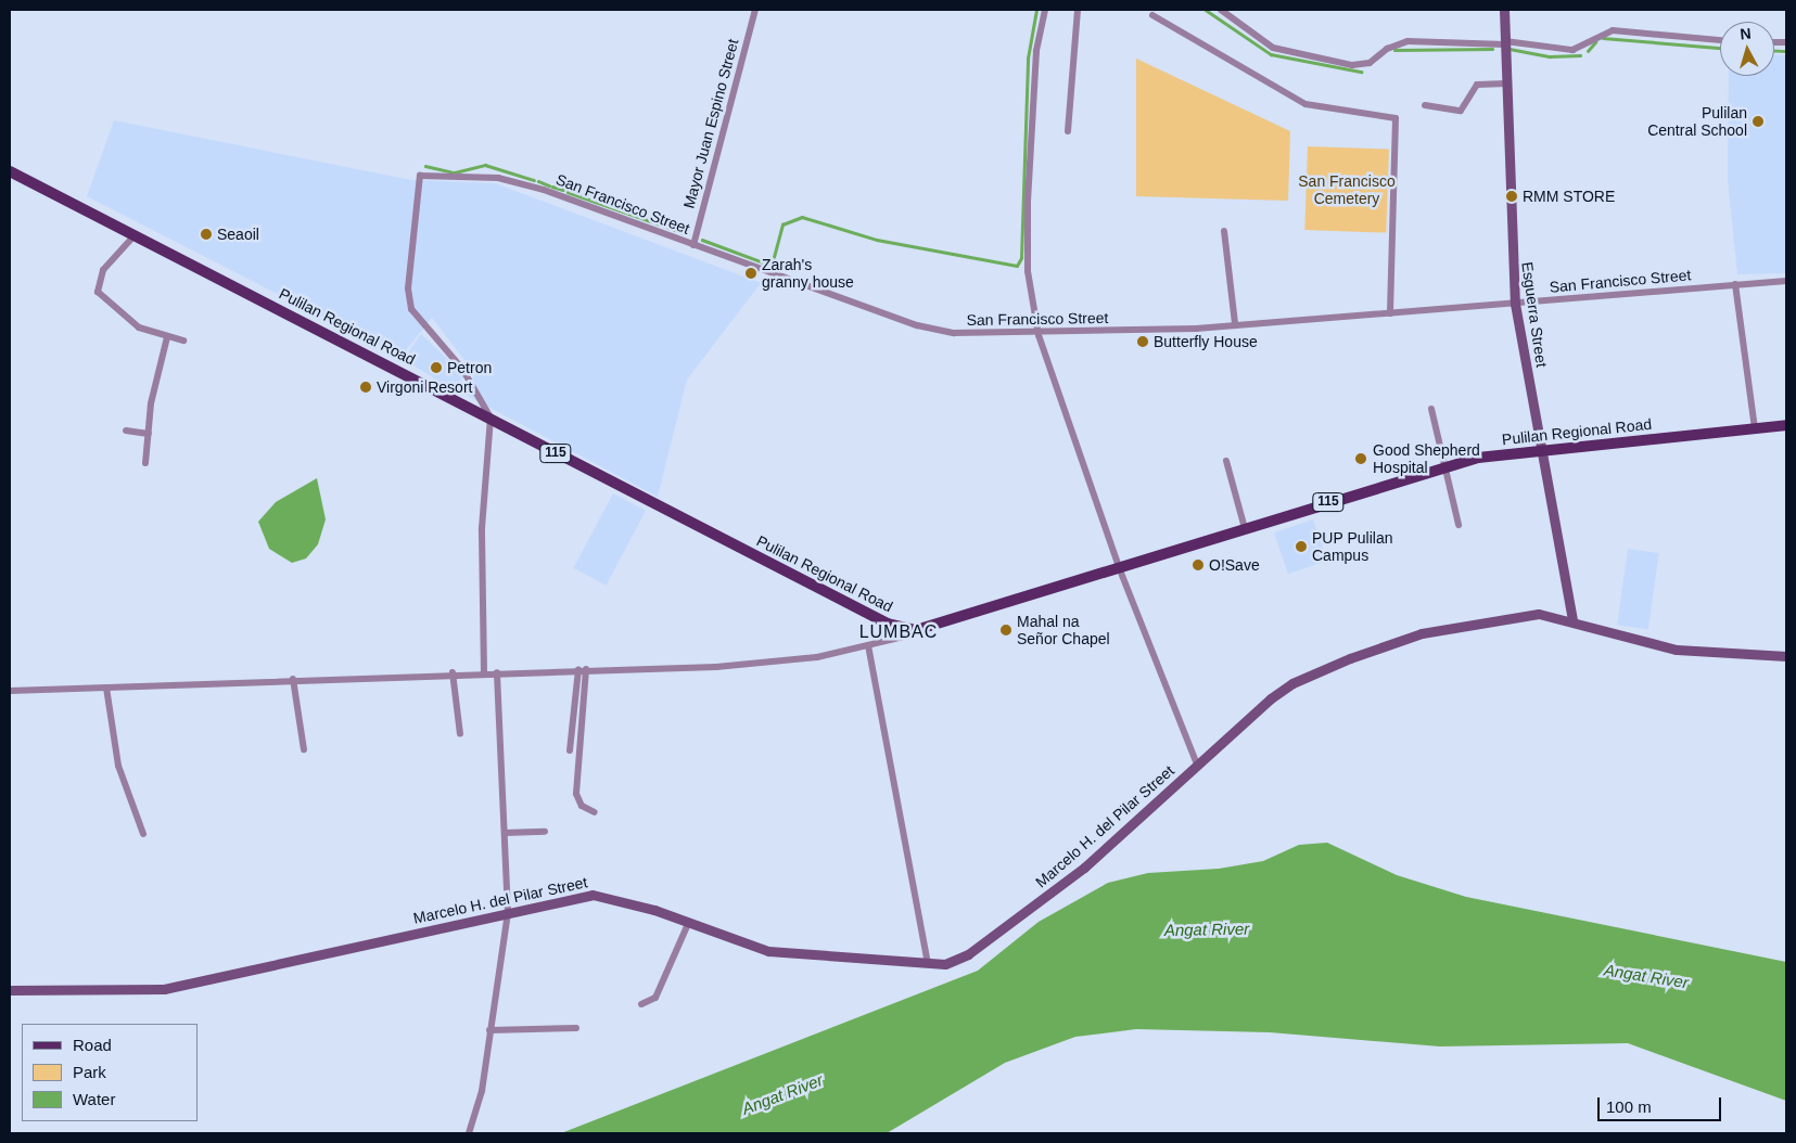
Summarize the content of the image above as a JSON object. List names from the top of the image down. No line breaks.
{"streets":{"main road":["Pulilan Regional Road","115"],"street":["Mayor Juan Espino Street","San Francisco Street","Esguerra Street","Marcelo H. del Pilar Street"]},"crossings":[["Mayor Juan Espino Street","San Francisco Street"],["San Francisco Street","Esguerra Street"],["San Francisco Street","Pulilan Regional Road"],["Esguerra Street","Pulilan Regional Road"],["Esguerra Street","Marcelo H. del Pilar Street"]],"districts":["LUMBAC"],"water":["Angat River"],"parks":["San Francisco Cemetery"],"places":["Pulilan Central School","RMM STORE","Seaoil","Zarah's granny house","Butterfly House","Petron","Virgoni Resort","Good Shepherd Hospital","PUP Pulilan Campus","O!Save","Mahal na Señor Chapel"],"legend":["Road","Park","Water"],"scale_bar":"100 m","north":"top"}
